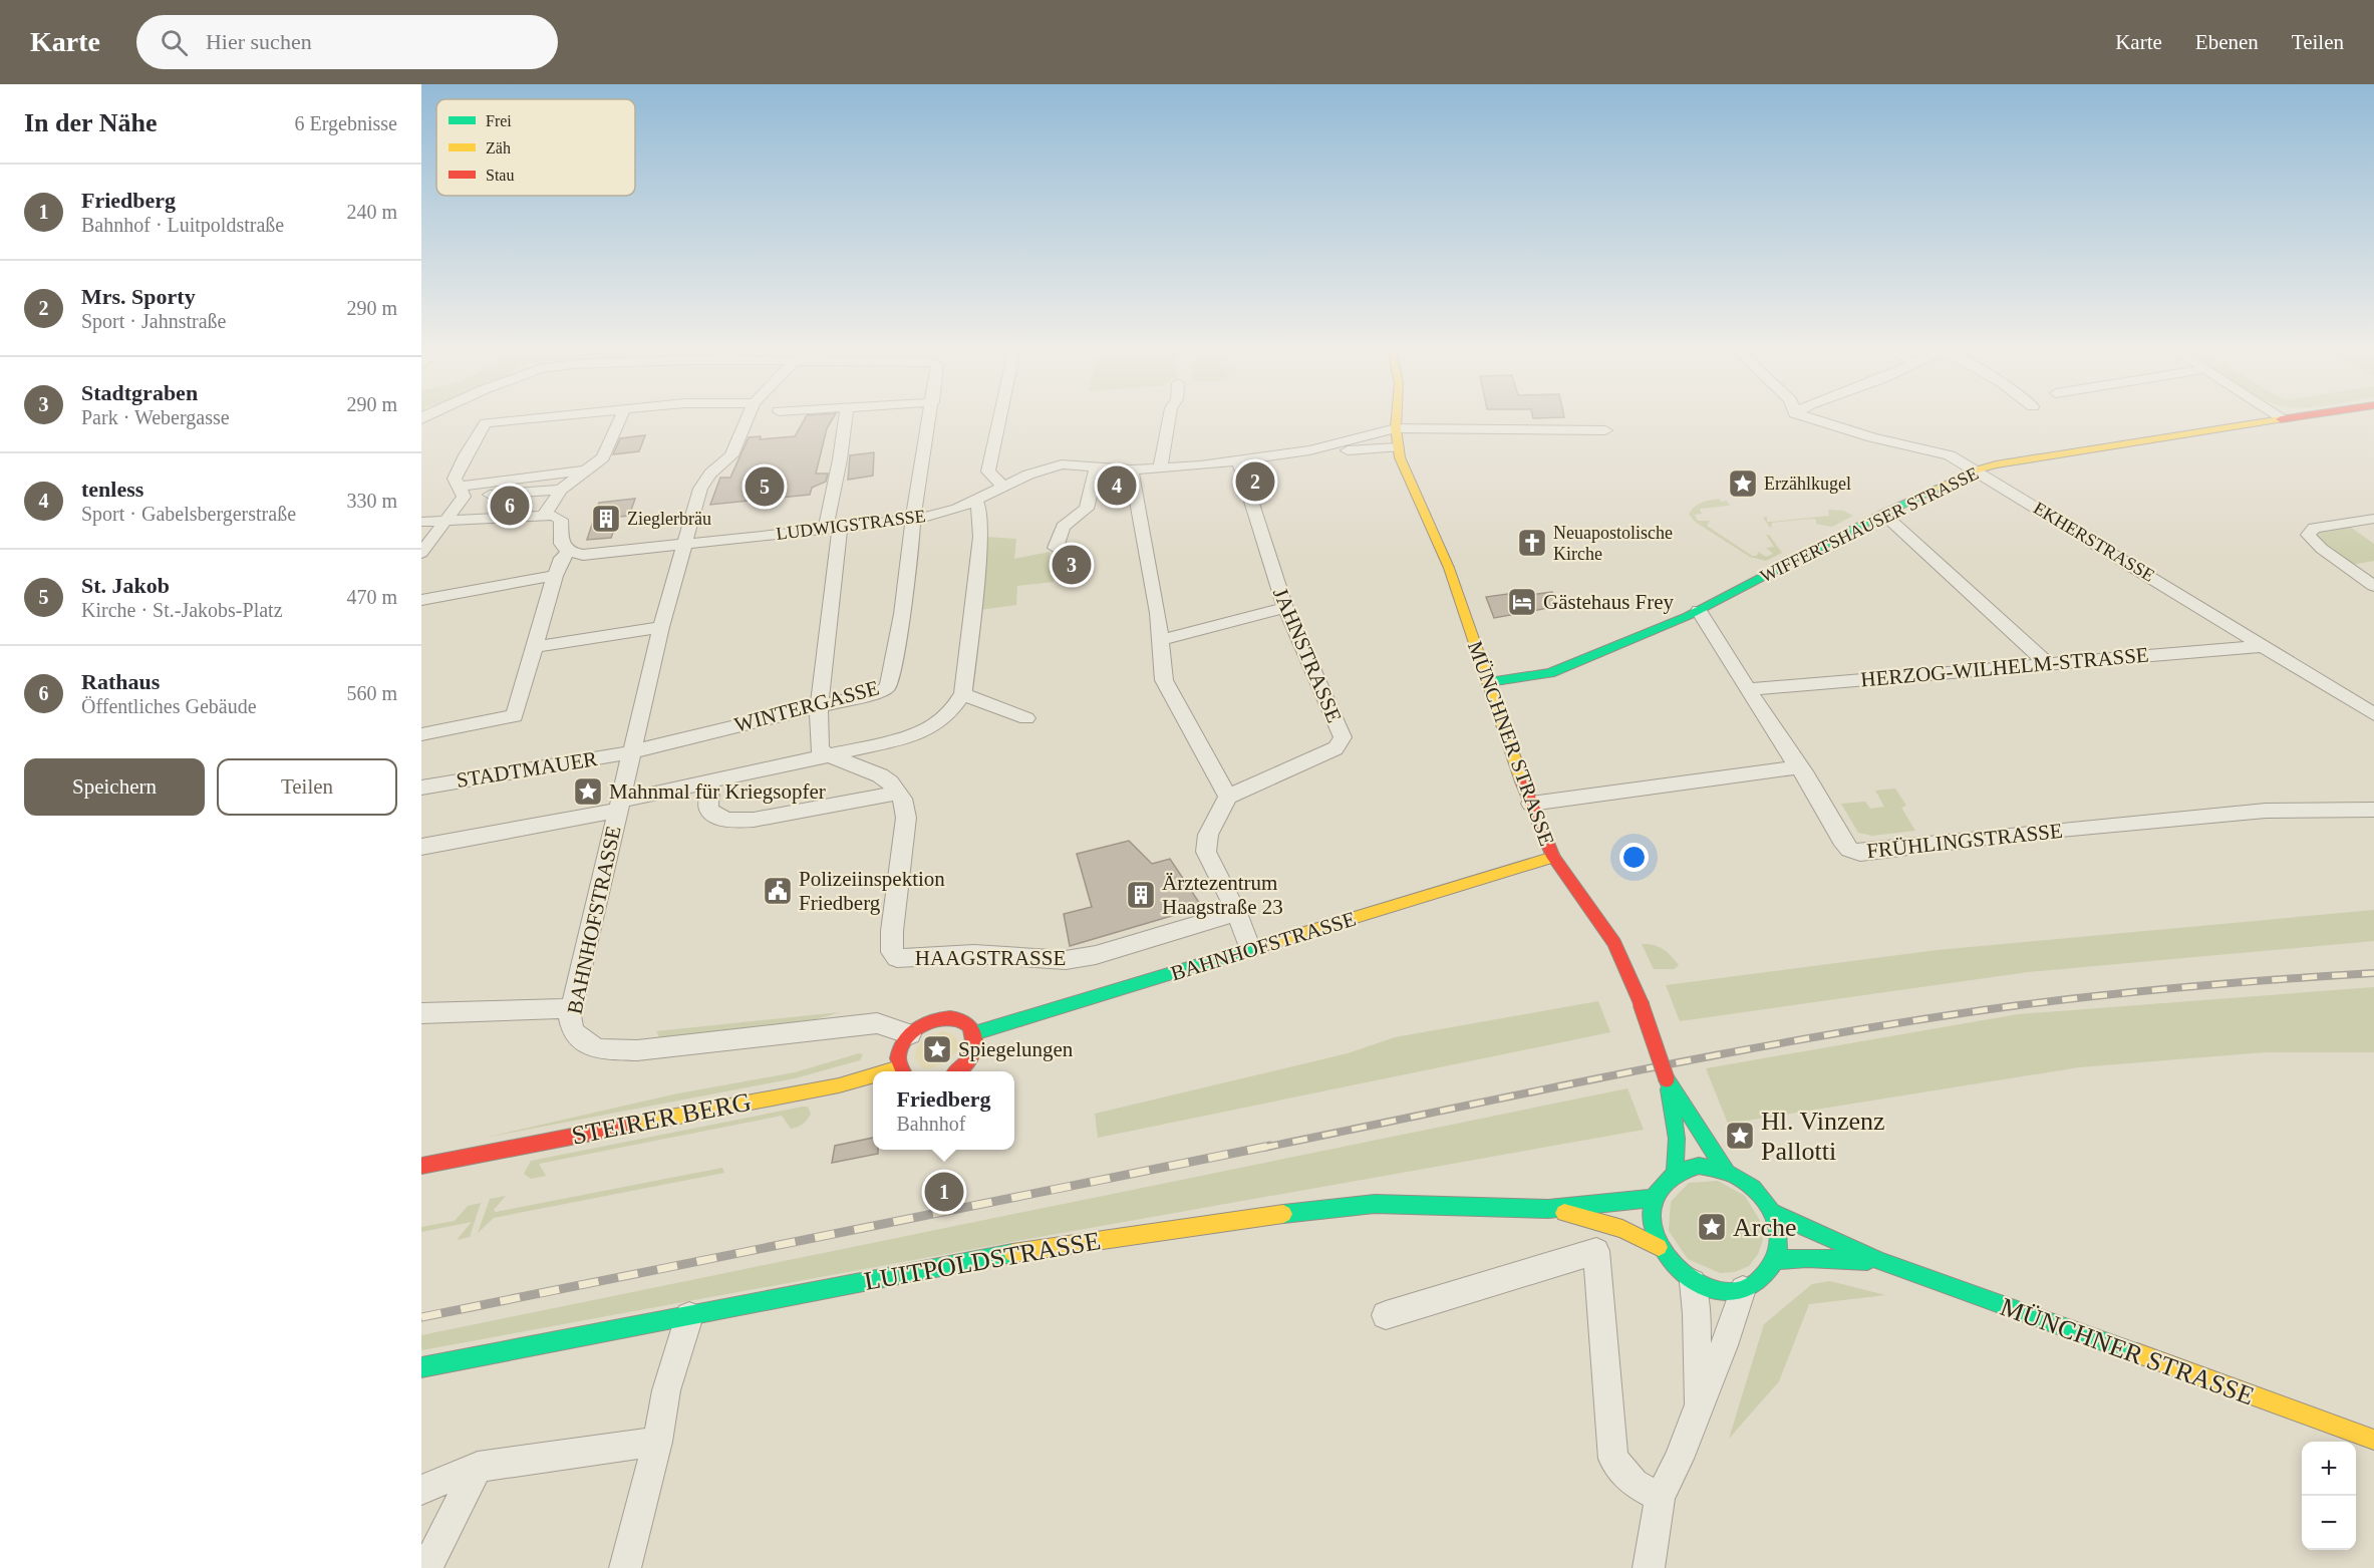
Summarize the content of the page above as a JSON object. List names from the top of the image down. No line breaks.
{"streets":{"street":["LUDWIGSTRASSE","WIFFERTSHAUSER STRASSE","EKHERSTRASSE","JAHNSTRASSE","HERZOG-WILHELM-STRASSE","WINTERGASSE","MÜNCHNER STRASSE","STADTMAUER","FRÜHLINGSTRASSE","BAHNHOFSTRASSE","HAAGSTRASSE","STEIRER BERG","LUITPOLDSTRASSE"]},"crossings":[["LUDWIGSTRASSE","JAHNSTRASSE"],["LUDWIGSTRASSE","WINTERGASSE"],["LUDWIGSTRASSE","MÜNCHNER STRASSE"],["LUDWIGSTRASSE","BAHNHOFSTRASSE"],["WIFFERTSHAUSER STRASSE","EKHERSTRASSE"],["WIFFERTSHAUSER STRASSE","MÜNCHNER STRASSE"],["EKHERSTRASSE","HERZOG-WILHELM-STRASSE"],["WINTERGASSE","STADTMAUER"],["WINTERGASSE","BAHNHOFSTRASSE"],["MÜNCHNER STRASSE","BAHNHOFSTRASSE"],["MÜNCHNER STRASSE","LUITPOLDSTRASSE"],["STADTMAUER","BAHNHOFSTRASSE"]],"places":{"place":["Erzählkugel","Mahnmal für Kriegsopfer","Spiegelungen","Hl. Vinzenz Pallotti","Arche"],"building":["Zieglerbräu","Ärztezentrum Haagstraße 23"],"church":["Neuapostolische Kirche"],"hotel":["Gästehaus Frey"],"public building":["Polizeiinspektion Friedberg"]},"legend":["Frei","Zäh","Stau"],"page":{"header":"Karte","search":"Hier suchen","nav":["Karte","Ebenen","Teilen"],"heading":["In der Nähe","6 Ergebnisse"],"list":[{"mark":"1","name":"Friedberg","note":"Bahnhof · Luitpoldstraße","value":"240 m"},{"mark":"2","name":"Mrs. Sporty","note":"Sport · Jahnstraße","value":"290 m"},{"mark":"3","name":"Stadtgraben","note":"Park · Webergasse","value":"290 m"},{"mark":"4","name":"tenless","note":"Sport · Gabelsbergerstraße","value":"330 m"},{"mark":"5","name":"St. Jakob","note":"Kirche · St.-Jakobs-Platz","value":"470 m"},{"mark":"6","name":"Rathaus","note":"Öffentliches Gebäude","value":"560 m"}],"pins":["2","4","5","6","3","1"],"buttons":["Speichern","Teilen"],"popup":["Friedberg","Bahnhof"],"map_buttons":["+","−"]}}
